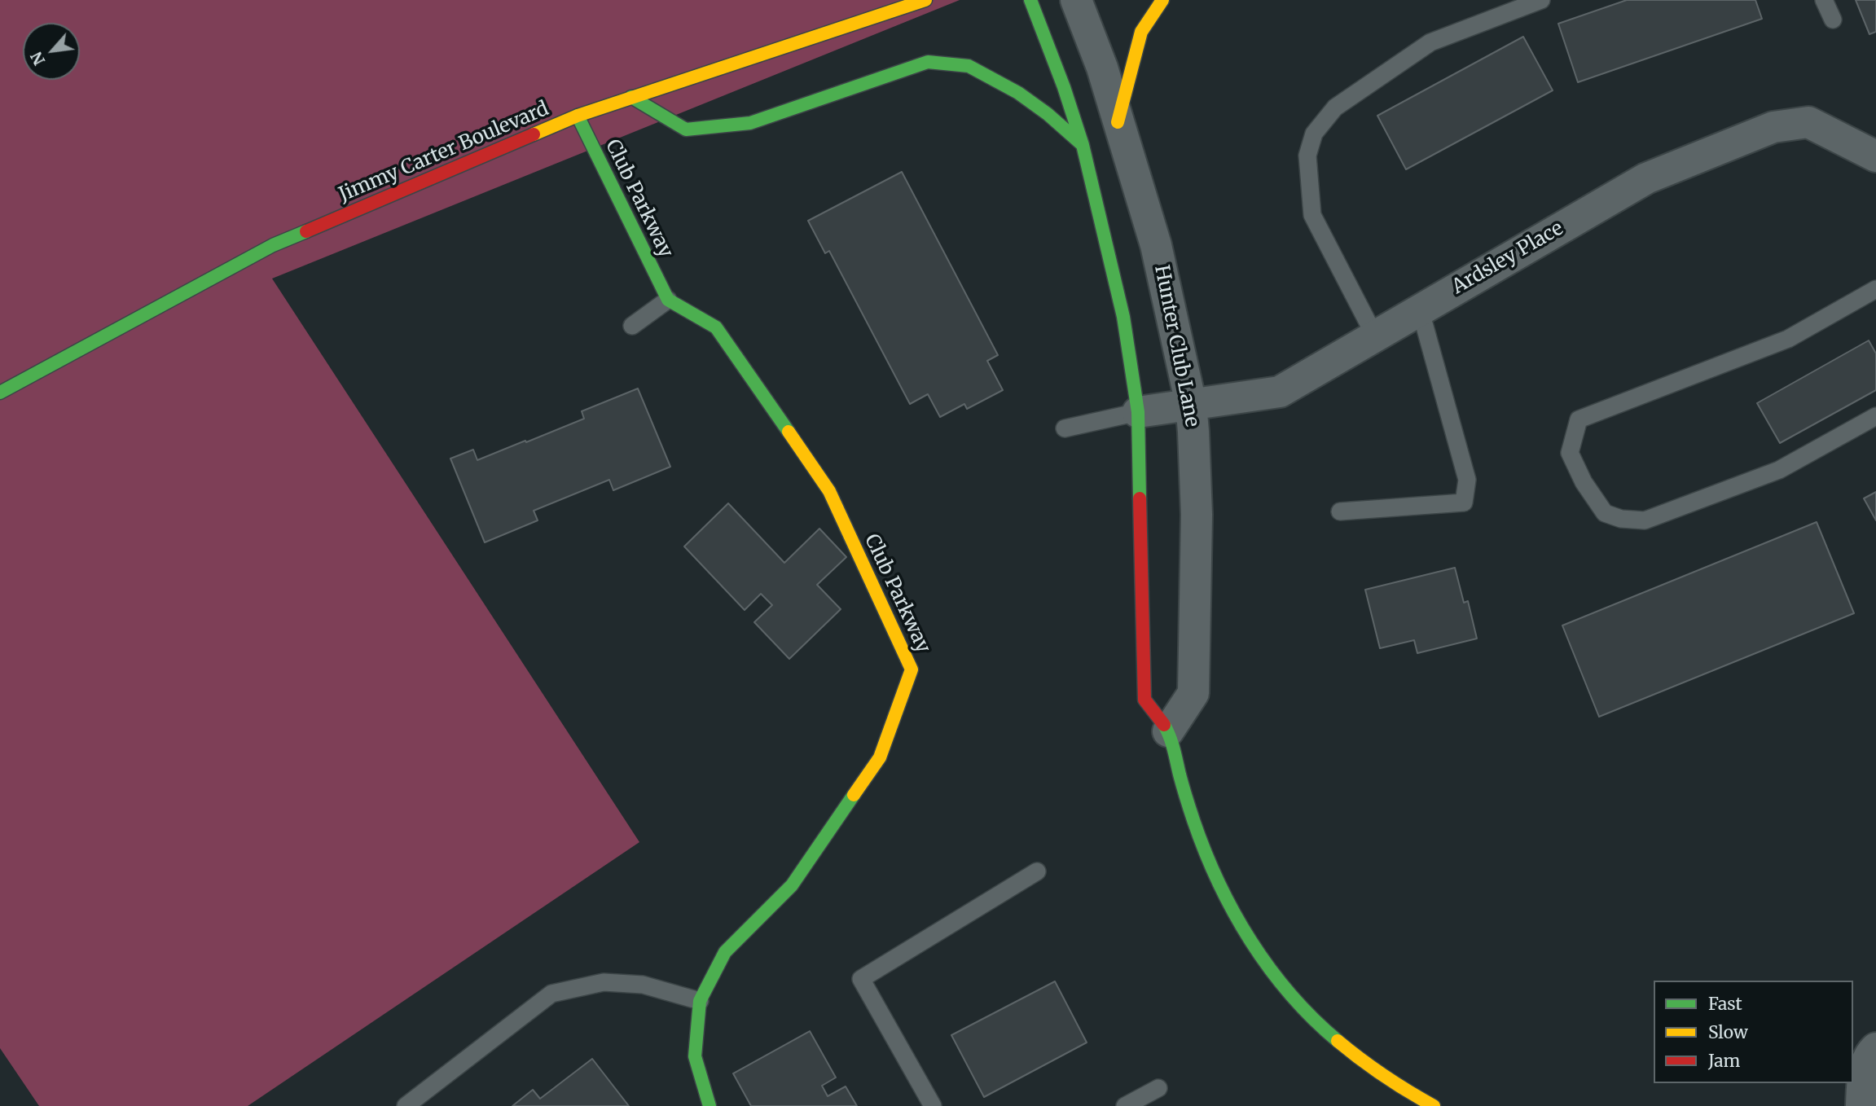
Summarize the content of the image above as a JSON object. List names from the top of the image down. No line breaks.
{"streets":{"street":["Jimmy Carter Boulevard","Club Parkway","Ardsley Place","Hunter Club Lane"]},"crossings":[["Jimmy Carter Boulevard","Club Parkway"],["Ardsley Place","Hunter Club Lane"]],"legend":["Fast","Slow","Jam"],"north":"bottom left"}
